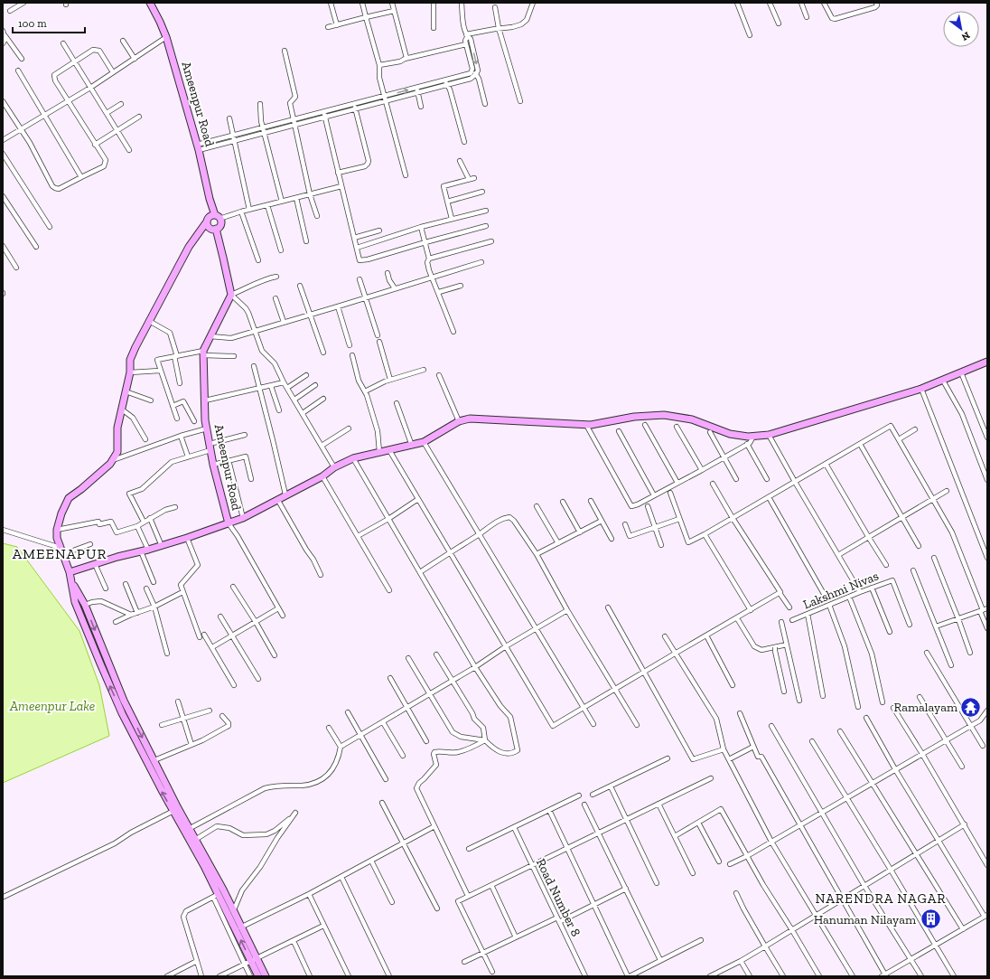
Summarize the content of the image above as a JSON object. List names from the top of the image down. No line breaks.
{"streets":{"street":["Ameenpur Road","Lakshmi Nivas","Road Number 8"]},"districts":["AMEENAPUR","NARENDRA NAGAR"],"water":["Ameenpur Lake"],"places":{"temple":["Ramalayam"],"building":["Hanuman Nilayam"]},"scale_bar":"100 m","north":"bottom right"}
